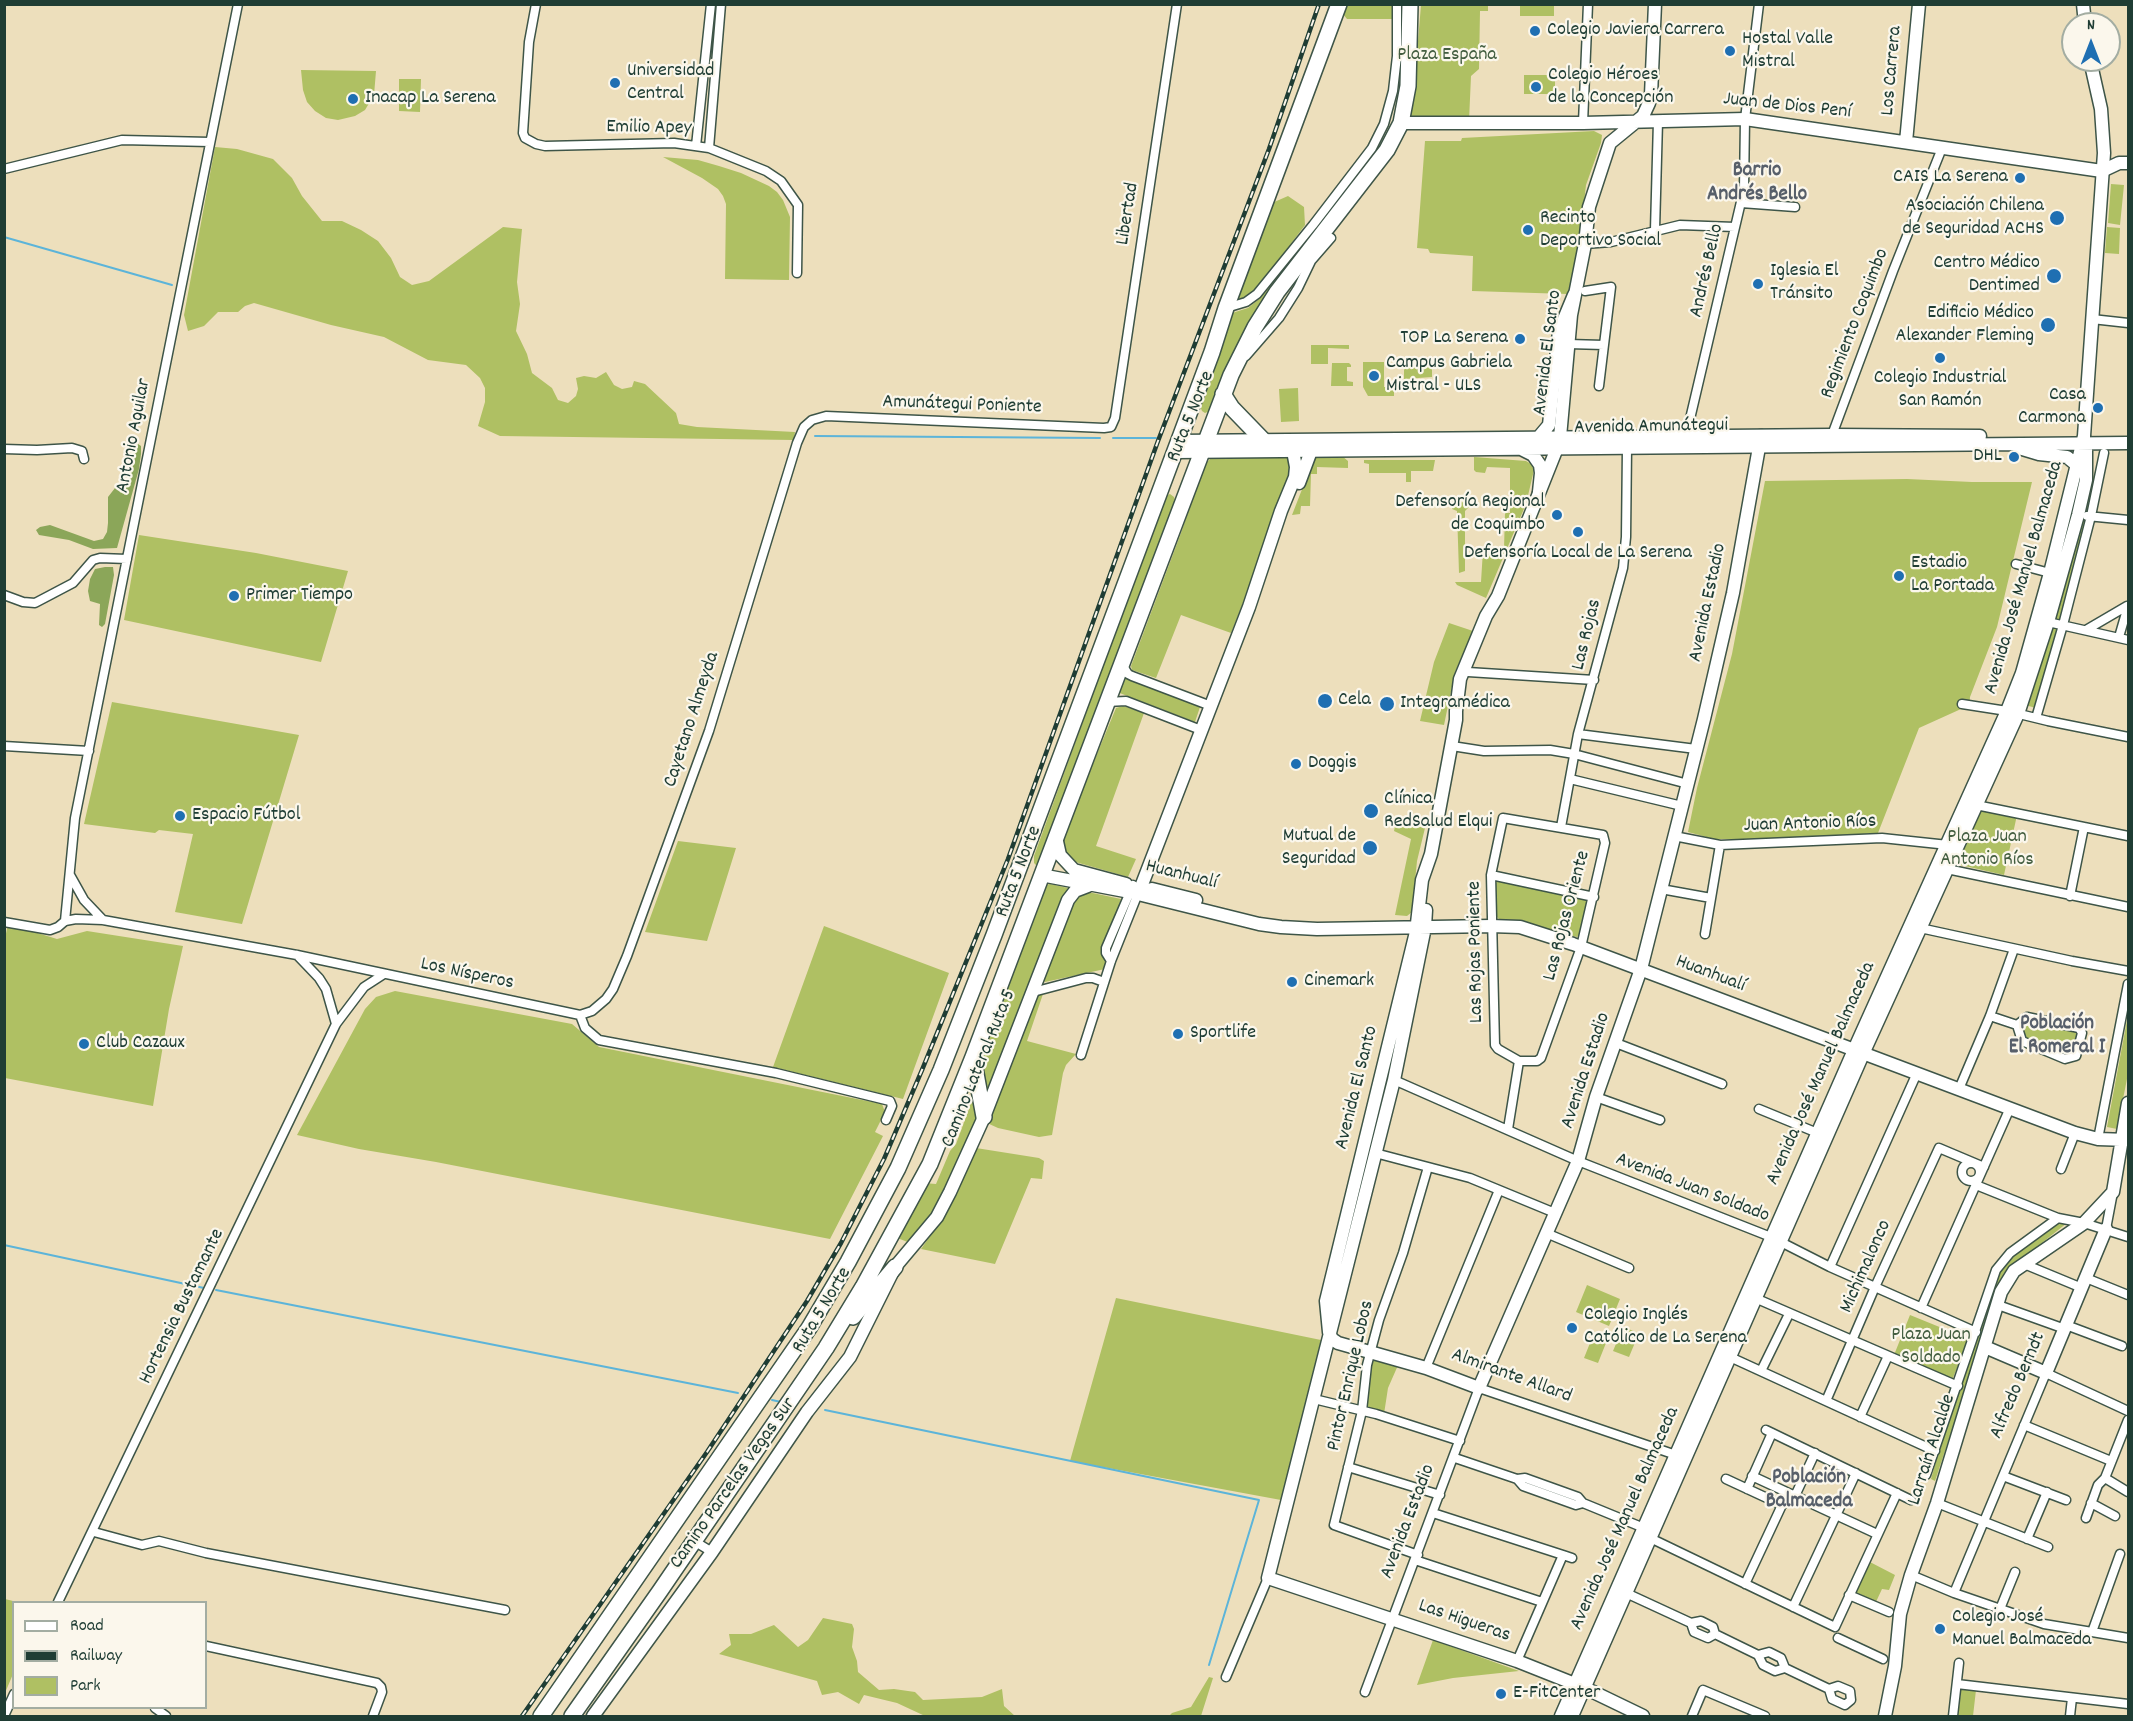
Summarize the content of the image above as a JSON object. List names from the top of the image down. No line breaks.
{"streets":{"highway":["Ruta 5 Norte"],"main road":["Los Carrera","Juan de Dios Pení","Avenida El Santo","Avenida Amunátegui","Avenida José Manuel Balmaceda","Avenida Estadio","Huanhualí","Camino Lateral Ruta 5","Almirante Allard","Alfredo Berndt","Larraín Alcalde","Camino Parcelas Vegas Sur","Las Higueras"],"street":["Emilio Apey","Libertad","Andrés Bello","Regimiento Coquimbo","Amunátegui Poniente","Antonio Aguilar","Las Rojas","Cayetano Almeyda","Juan Antonio Ríos","Las Rojas Oriente","Las Rojas Poniente","Los Nísperos","Avenida Juan Soldado","Michimalonco","Hortensia Bustamante","Pintor Enrique Lobos"]},"crossings":[["Los Carrera","Juan de Dios Pení"],["Juan de Dios Pení","Andrés Bello"],["Juan de Dios Pení","Regimiento Coquimbo"],["Juan de Dios Pení","Ruta 5 Norte"],["Juan de Dios Pení","Avenida José Manuel Balmaceda"],["Libertad","Amunátegui Poniente"],["Andrés Bello","Avenida Amunátegui"],["Regimiento Coquimbo","Avenida Amunátegui"],["Avenida El Santo","Avenida Amunátegui"],["Avenida El Santo","Huanhualí"],["Avenida El Santo","Avenida Juan Soldado"],["Avenida El Santo","Almirante Allard"],["Avenida El Santo","Las Higueras"],["Amunátegui Poniente","Cayetano Almeyda"],["Ruta 5 Norte","Avenida Amunátegui"],["Ruta 5 Norte","Huanhualí"],["Avenida Amunátegui","Avenida José Manuel Balmaceda"],["Avenida Amunátegui","Avenida Estadio"],["Avenida Amunátegui","Las Rojas"],["Antonio Aguilar","Los Nísperos"],["Avenida José Manuel Balmaceda","Juan Antonio Ríos"],["Avenida José Manuel Balmaceda","Huanhualí"],["Avenida José Manuel Balmaceda","Avenida Juan Soldado"],["Avenida José Manuel Balmaceda","Almirante Allard"],["Avenida José Manuel Balmaceda","Las Higueras"],["Avenida Estadio","Juan Antonio Ríos"],["Avenida Estadio","Huanhualí"],["Avenida Estadio","Avenida Juan Soldado"],["Avenida Estadio","Pintor Enrique Lobos"],["Avenida Estadio","Almirante Allard"],["Avenida Estadio","Las Higueras"],["Las Rojas","Las Rojas Oriente"],["Las Rojas","Las Rojas Poniente"],["Cayetano Almeyda","Los Nísperos"],["Huanhualí","Las Rojas Oriente"],["Huanhualí","Las Rojas Poniente"],["Huanhualí","Camino Lateral Ruta 5"],["Las Rojas Oriente","Las Rojas Poniente"],["Los Nísperos","Hortensia Bustamante"],["Camino Lateral Ruta 5","Camino Parcelas Vegas Sur"],["Avenida Juan Soldado","Michimalonco"],["Avenida Juan Soldado","Larraín Alcalde"],["Pintor Enrique Lobos","Almirante Allard"],["Alfredo Berndt","Larraín Alcalde"]],"districts":["Barrio Andrés Bello","Población El Romeral I","Población Balmaceda"],"parks":["Plaza España","Plaza Juan Antonio Ríos","Plaza Juan Soldado"],"places":["Colegio Javiera Carrera","Hostal Valle Mistral","Universidad Central","Colegio Héroes de la Concepción","Inacap La Serena","CAIS La Serena","Asociación Chilena de Seguridad ACHS","Recinto Deportivo Social","Centro Médico Dentimed","Iglesia El Tránsito","Edificio Médico Alexander Fleming","TOP La Serena","Colegio Industrial San Ramón","Campus Gabriela Mistral - ULS","Casa Carmona","DHL","Defensoría Regional de Coquimbo","Defensoría Local de La Serena","Estadio La Portada","Primer Tiempo","Cela","Integramédica","Doggis","Clínica RedSalud Elqui","Espacio Fútbol","Mutual de Seguridad","Cinemark","Sportlife","Club Cazaux","Colegio Inglés Católico de La Serena","Colegio José Manuel Balmaceda","E-FitCenter"],"legend":["Road","Railway","Park"],"north":"top"}
